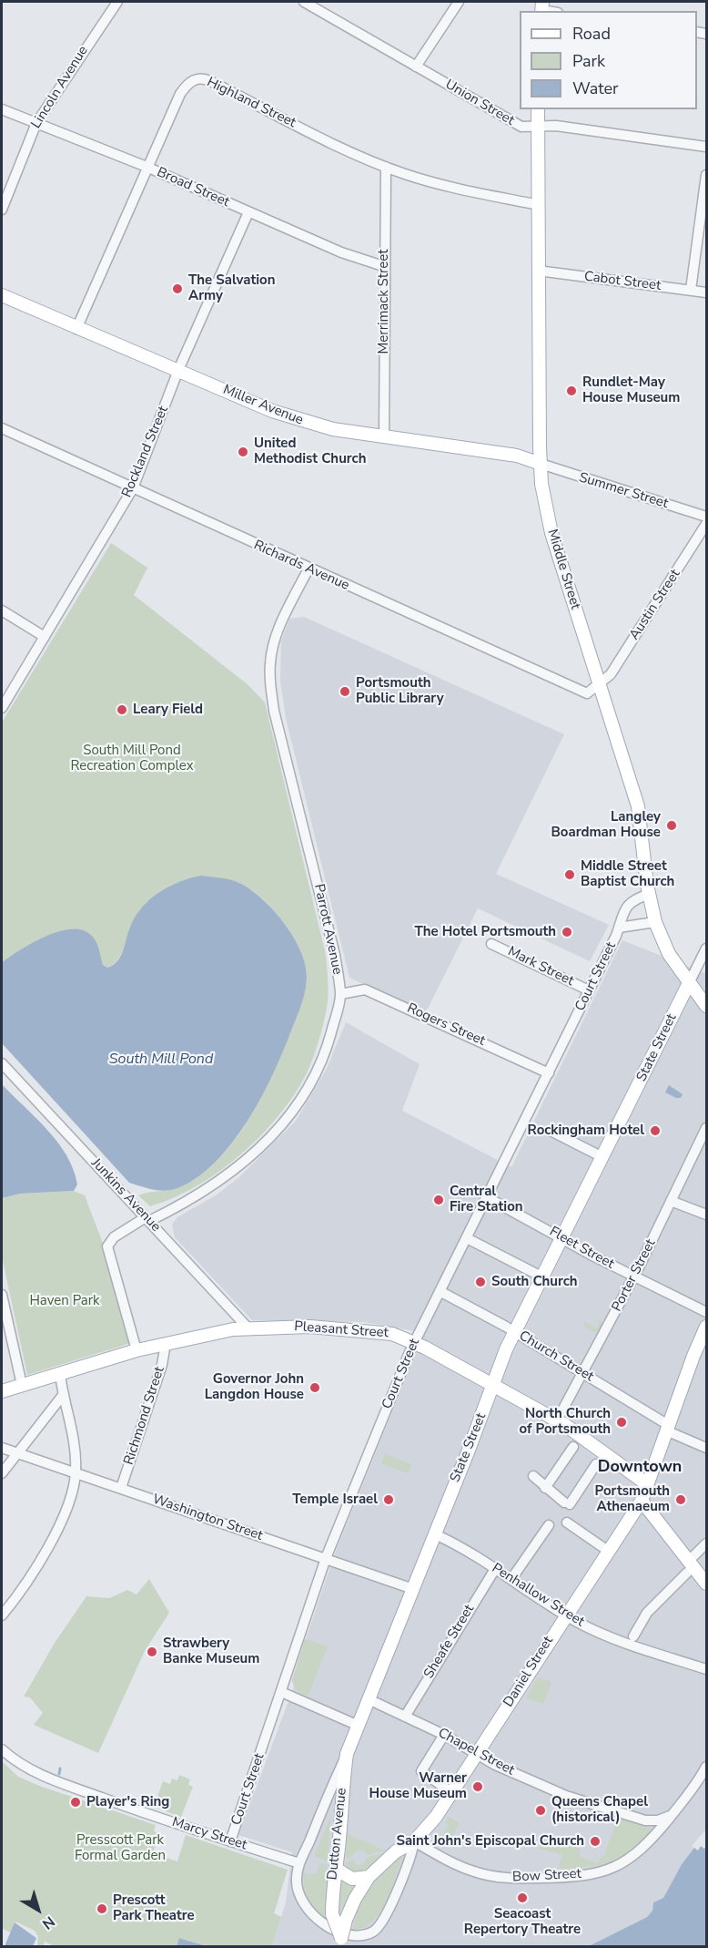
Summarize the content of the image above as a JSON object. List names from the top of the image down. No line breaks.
{"streets":{"main road":["Miller Avenue","Middle Street","State Street","Pleasant Street","Daniel Street","Dutton Avenue"],"street":["Lincoln Avenue","Highland Street","Union Street","Broad Street","Cabot Street","Merrimack Street","Rockland Street","Summer Street","Richards Avenue","Austin Street","Parrott Avenue","Mark Street","Court Street","Rogers Street","Junkins Avenue","Fleet Street","Porter Street","Church Street","Richmond Street","Washington Street","Penhallow Street","Sheafe Street","Chapel Street","Marcy Street","Bow Street"]},"crossings":[["Lincoln Avenue","Broad Street"],["Highland Street","Broad Street"],["Highland Street","Merrimack Street"],["Highland Street","Miller Avenue"],["Highland Street","Middle Street"],["Union Street","Middle Street"],["Broad Street","Merrimack Street"],["Broad Street","Rockland Street"],["Cabot Street","Middle Street"],["Merrimack Street","Miller Avenue"],["Miller Avenue","Rockland Street"],["Miller Avenue","Summer Street"],["Miller Avenue","Middle Street"],["Rockland Street","Richards Avenue"],["Summer Street","Middle Street"],["Richards Avenue","Middle Street"],["Richards Avenue","Austin Street"],["Richards Avenue","Parrott Avenue"],["Middle Street","Austin Street"],["Middle Street","Court Street"],["Middle Street","State Street"],["Parrott Avenue","Rogers Street"],["Parrott Avenue","Junkins Avenue"],["Parrott Avenue","Pleasant Street"],["Mark Street","Court Street"],["Court Street","Rogers Street"],["Court Street","Fleet Street"],["Court Street","Pleasant Street"],["Court Street","Church Street"],["Court Street","Washington Street"],["Court Street","Marcy Street"],["State Street","Fleet Street"],["State Street","Pleasant Street"],["State Street","Church Street"],["State Street","Washington Street"],["State Street","Penhallow Street"],["State Street","Daniel Street"],["State Street","Chapel Street"],["State Street","Marcy Street"],["State Street","Dutton Avenue"],["State Street","Bow Street"],["Junkins Avenue","Pleasant Street"],["Fleet Street","Porter Street"],["Porter Street","Pleasant Street"],["Porter Street","Church Street"],["Pleasant Street","Richmond Street"],["Pleasant Street","Daniel Street"],["Church Street","Daniel Street"],["Richmond Street","Washington Street"],["Penhallow Street","Sheafe Street"],["Penhallow Street","Daniel Street"],["Sheafe Street","Chapel Street"],["Daniel Street","Chapel Street"],["Daniel Street","Dutton Avenue"],["Daniel Street","Bow Street"],["Chapel Street","Bow Street"]],"districts":["Downtown"],"water":["South Mill Pond"],"parks":["South Mill Pond Recreation Complex","Haven Park","Presscott Park Formal Garden"],"places":["The Salvation Army","Rundlet-May House Museum","United Methodist Church","Portsmouth Public Library","Leary Field","Langley Boardman House","Middle Street Baptist Church","The Hotel Portsmouth","Rockingham Hotel","Central Fire Station","South Church","Governor John Langdon House","North Church of Portsmouth","Temple Israel","Portsmouth Athenaeum","Strawbery Banke Museum","Warner House Museum","Player's Ring","Queens Chapel (historical)","Saint John's Episcopal Church","Seacoast Repertory Theatre","Prescott Park Theatre"],"legend":["Road","Park","Water"],"north":"bottom right"}
